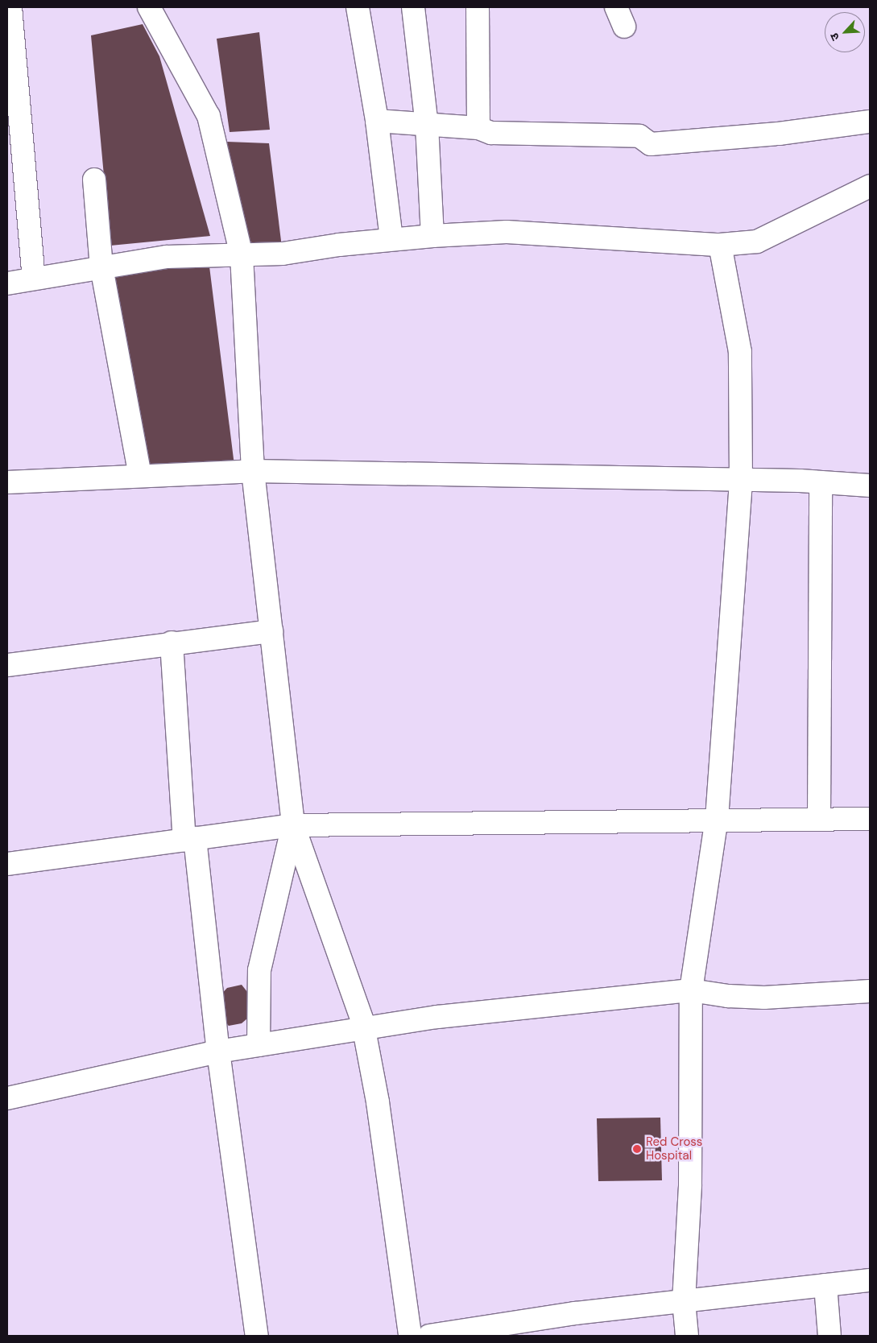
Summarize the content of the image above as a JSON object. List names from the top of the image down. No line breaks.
{"places":["Red Cross Hospital"],"north":"bottom left"}
